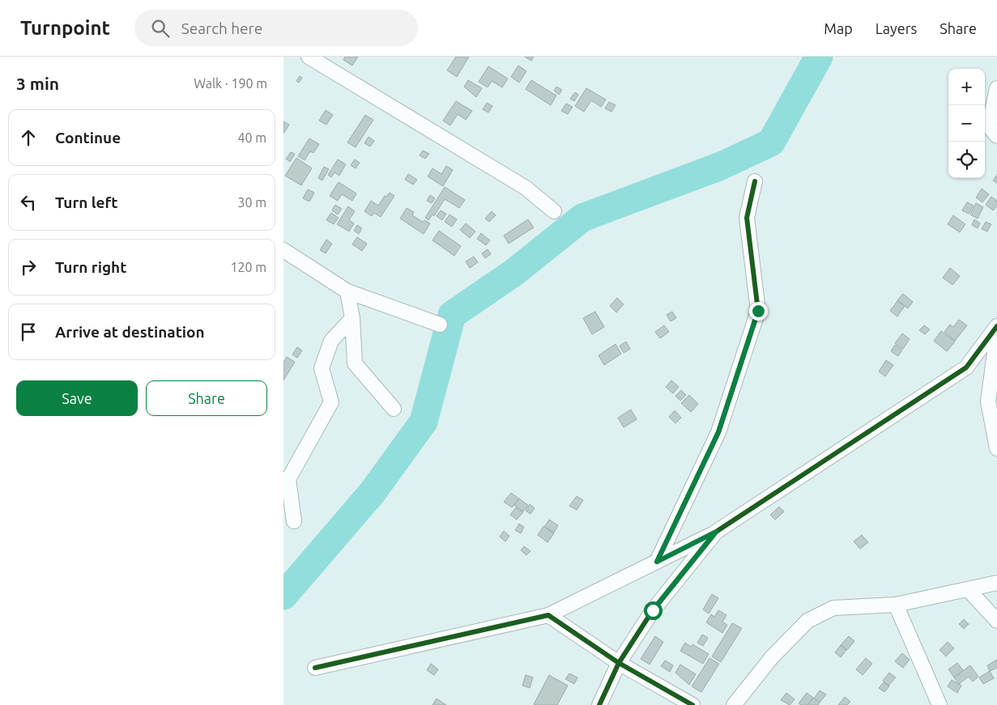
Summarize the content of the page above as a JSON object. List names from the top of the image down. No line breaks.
{"page":{"header":"Turnpoint","search":"Search here","nav":["Map","Layers","Share"],"heading":["3 min","Walk · 190 m"],"map_buttons":["+","−"],"list":[["Continue","40 m"],["Turn left","30 m"],["Turn right","120 m"],"Arrive at destination"],"buttons":["Save","Share"]}}
